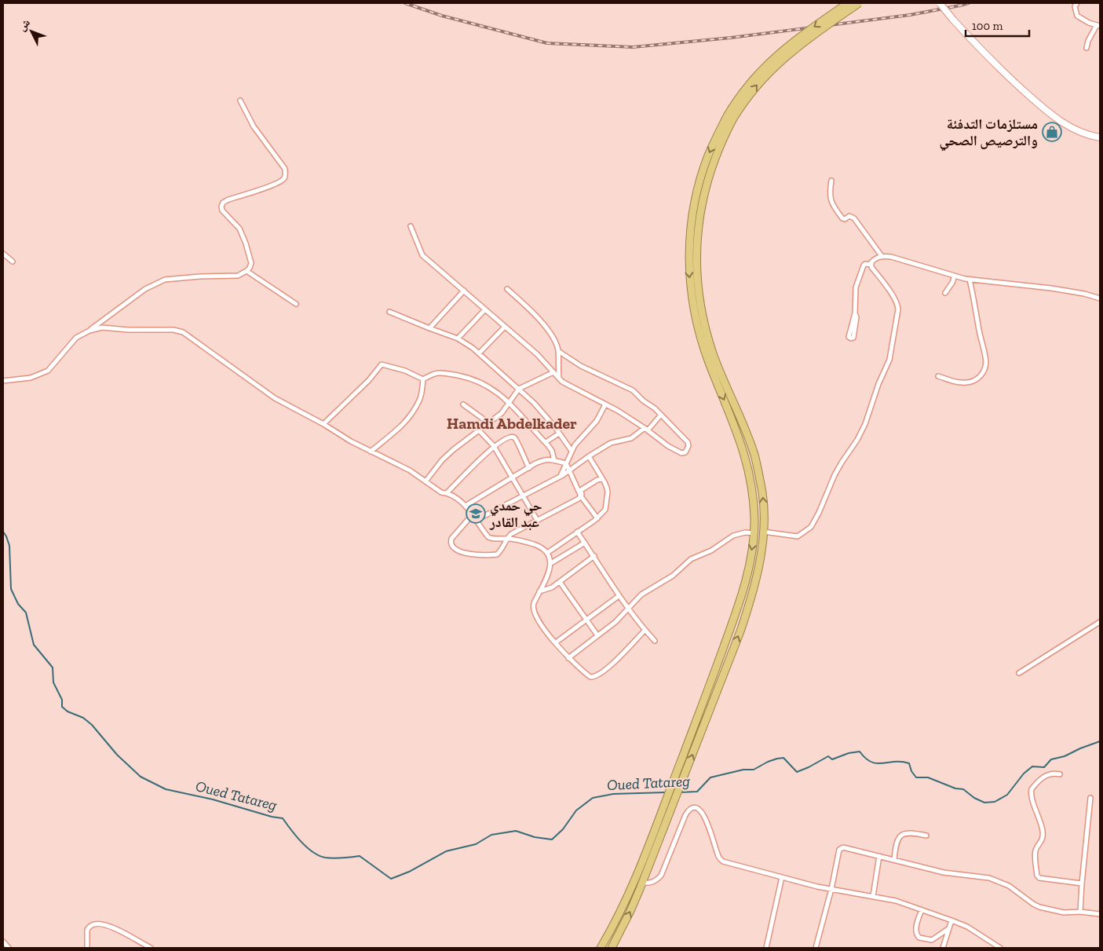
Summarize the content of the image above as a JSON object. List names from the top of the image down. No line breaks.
{"districts":["Hamdi Abdelkader"],"water":["Oued Tatareg"],"places":{"shop":["مستلزمات التدفئة والترصيص الصحي"],"school or university":["حي حمدي عبد القادر"]},"scale_bar":"100 m","north":"top left"}
